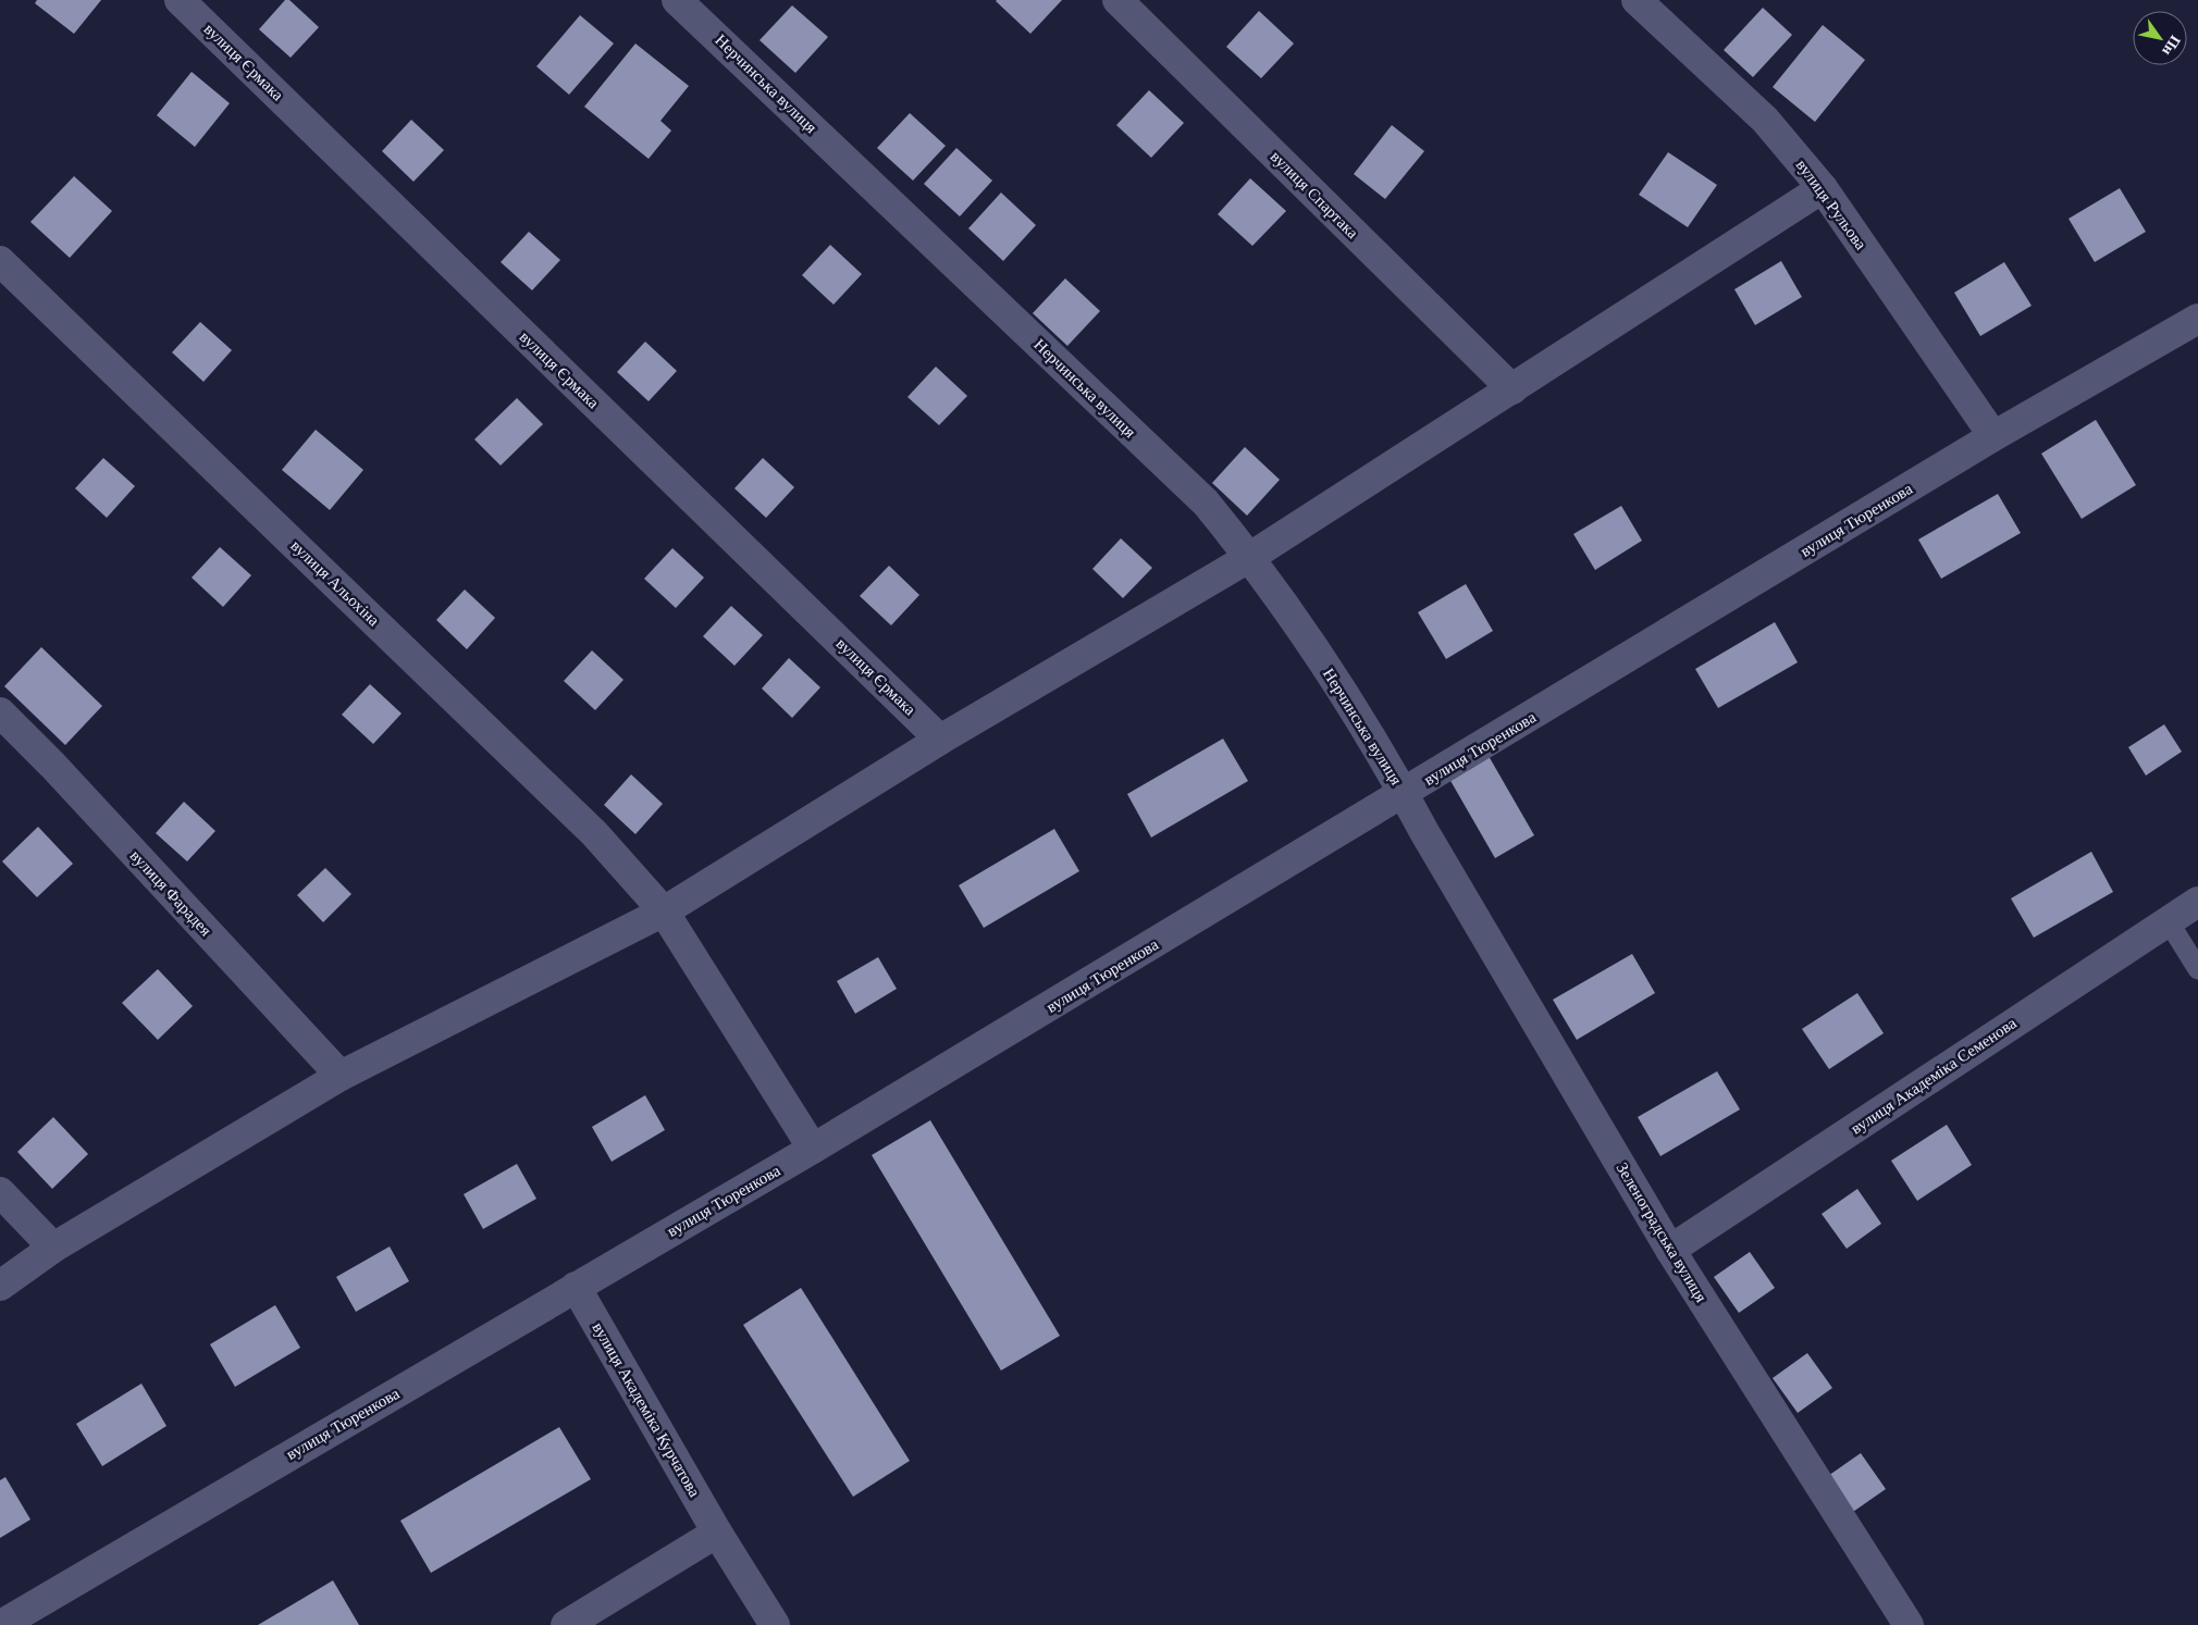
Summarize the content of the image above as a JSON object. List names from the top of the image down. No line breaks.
{"streets":{"street":["вулиця Єрмака","Нерчинська вулиця","вулиця Спартака","вулиця Рульова","вулиця Тюренкова","вулиця Альохіна","вулиця Фарадея","вулиця Академіка Семенова","Зеленоградська вулиця","вулиця Академіка Курчатова"]},"crossings":[["Нерчинська вулиця","вулиця Тюренкова"],["Нерчинська вулиця","Зеленоградська вулиця"],["вулиця Рульова","вулиця Тюренкова"],["вулиця Тюренкова","вулиця Альохіна"],["вулиця Тюренкова","вулиця Академіка Курчатова"],["вулиця Академіка Семенова","Зеленоградська вулиця"]],"north":"bottom right"}
